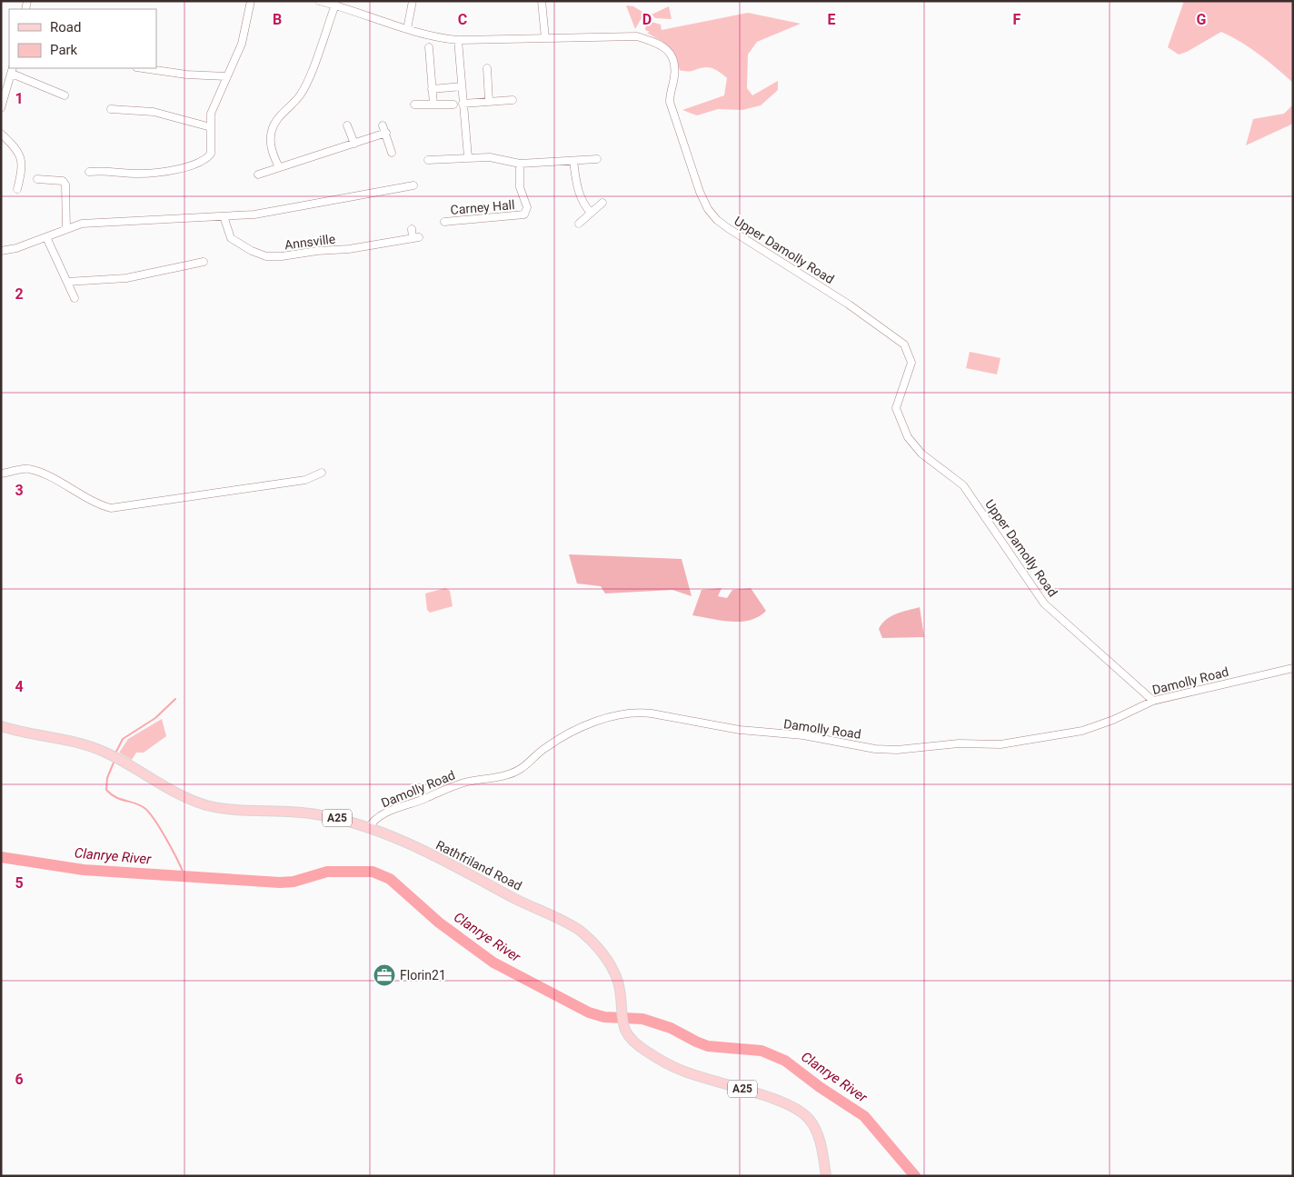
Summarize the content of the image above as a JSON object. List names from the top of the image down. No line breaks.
{"streets":{"main road":["A25","Rathfriland Road"],"street":["Carney Hall","Annsville","Upper Damolly Road","Damolly Road"]},"crossings":[["Upper Damolly Road","Damolly Road"],["Damolly Road","Rathfriland Road"]],"water":["Clanrye River"],"places":{"office":["Florin21"]},"legend":["Road","Park"],"grid":{"columns":["B","C","D","E","F","G"],"rows":["1","2","3","4","5","6"]}}
